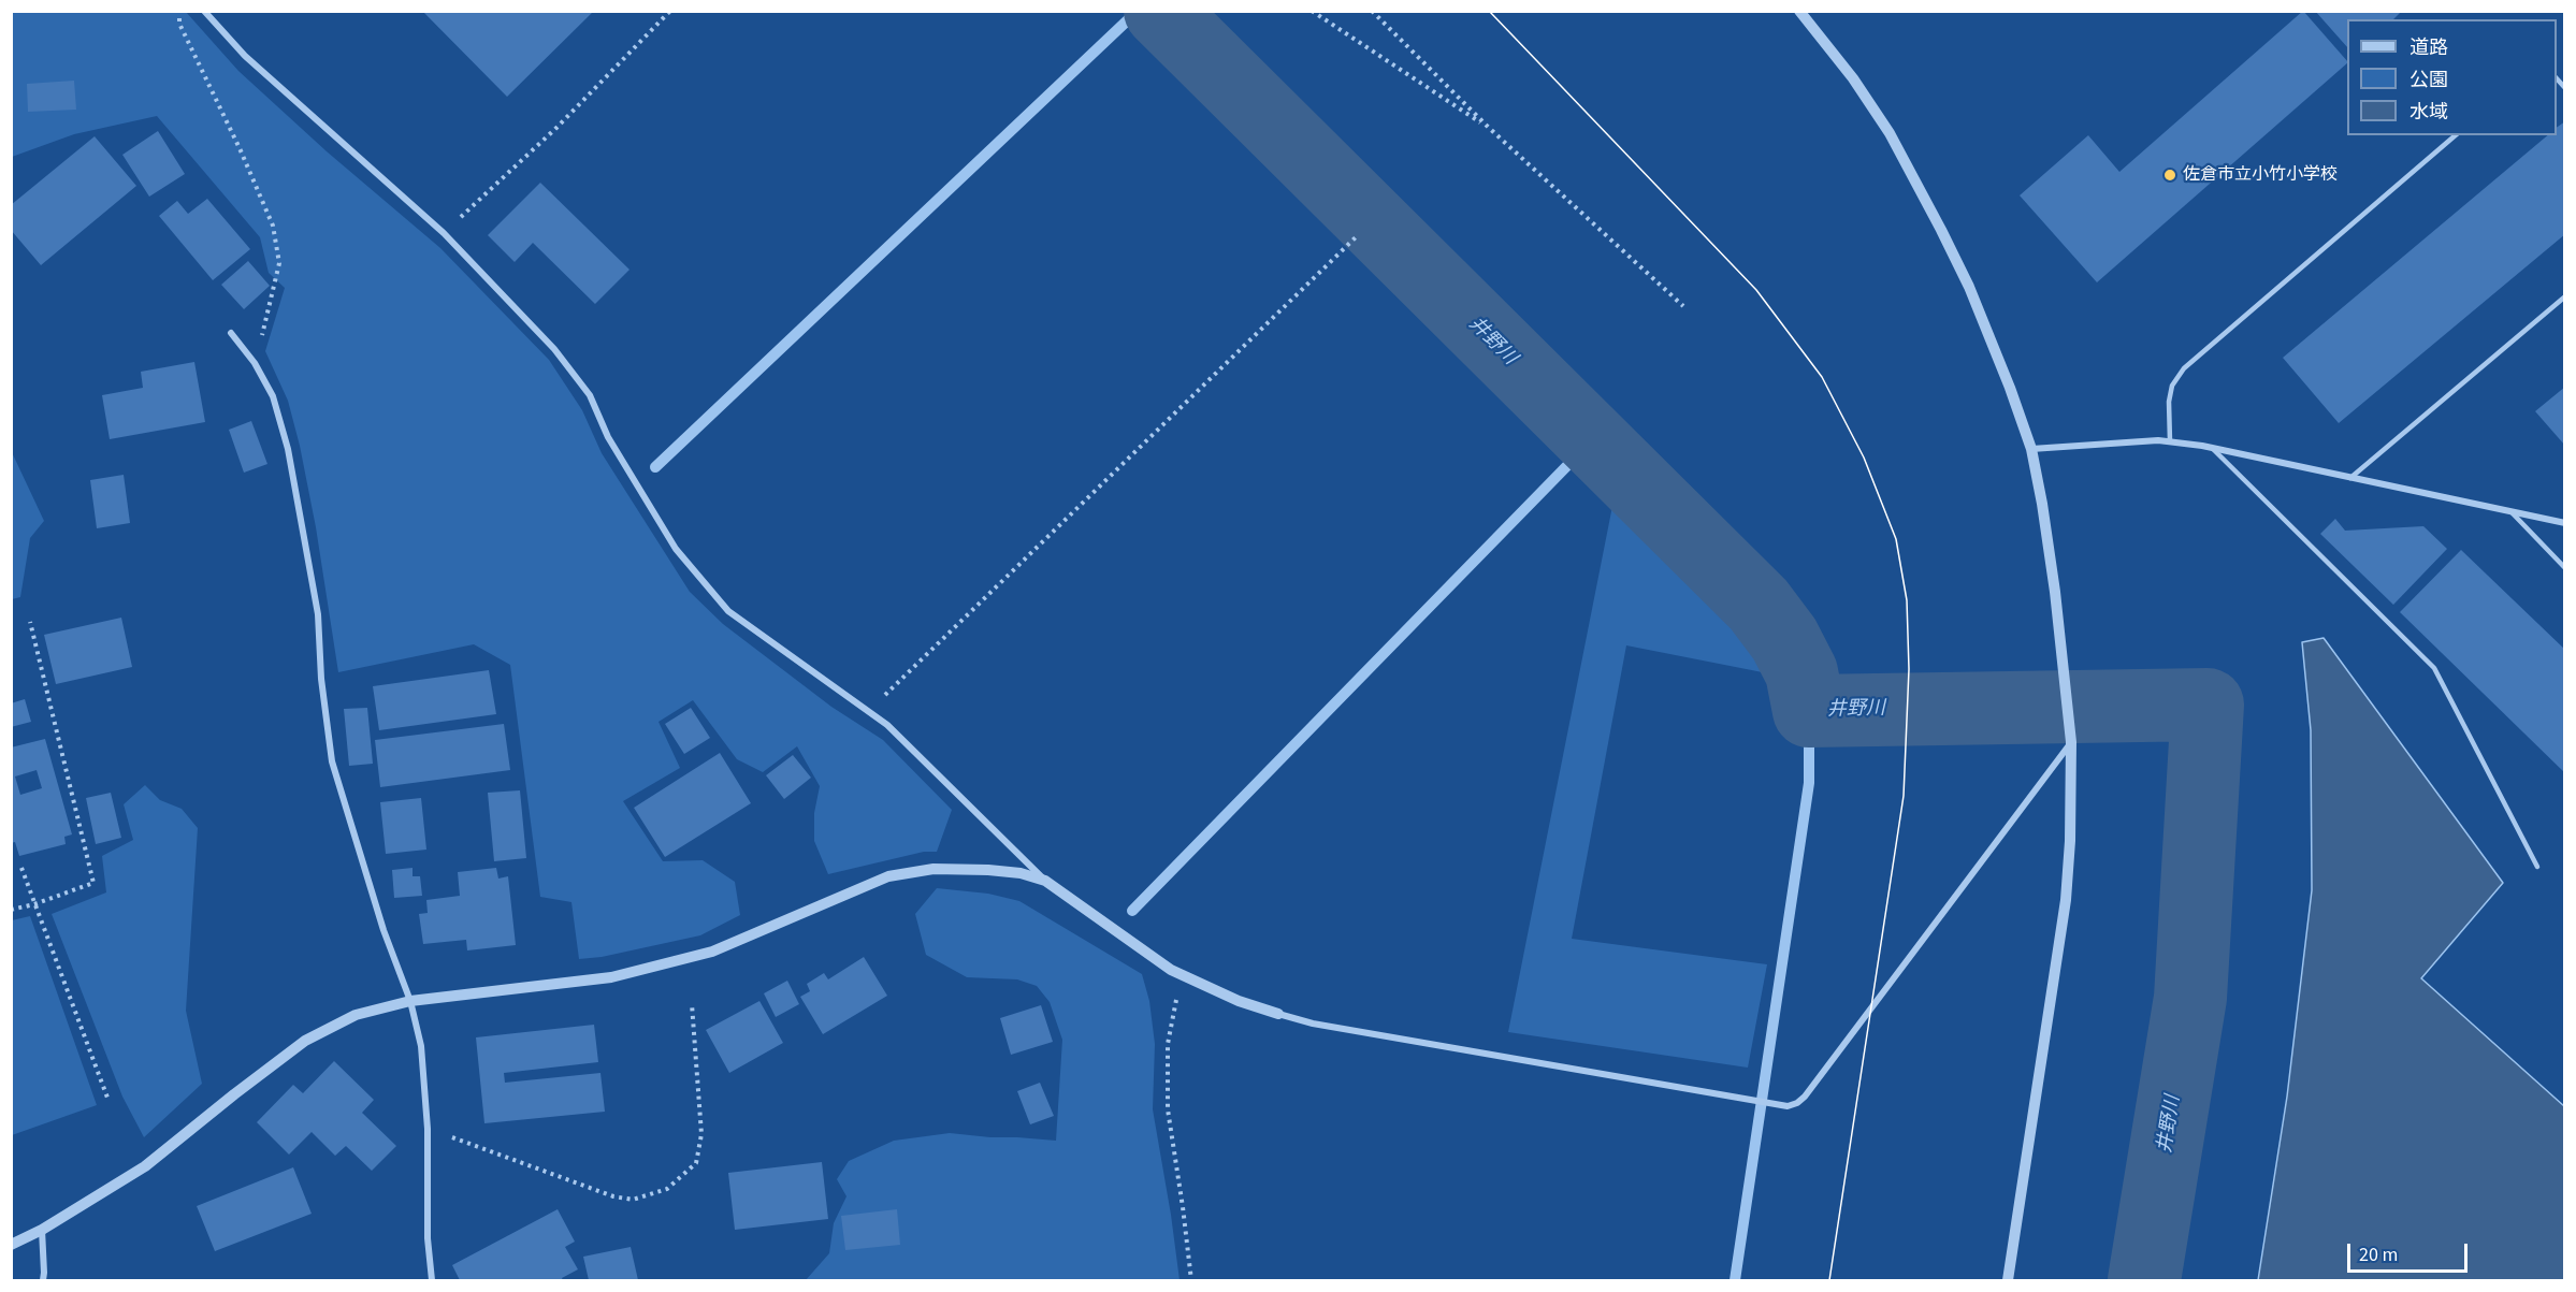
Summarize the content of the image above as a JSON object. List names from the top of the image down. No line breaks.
{"water":["井野川"],"places":["佐倉市立小竹小学校"],"legend":["道路","公園","水域"],"scale_bar":"20 m"}
